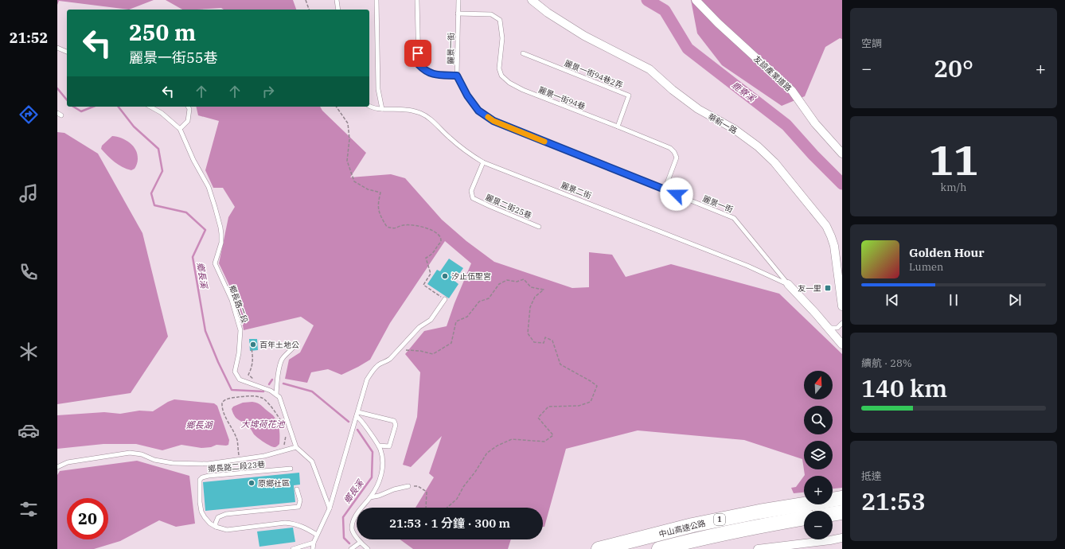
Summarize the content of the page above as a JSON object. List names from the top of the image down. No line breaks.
{"streets":{"highway":["1","中山高速公路"],"street":["友諒產業道路","華新一路"],"lane":["麗景一街","麗景一街94巷2弄","麗景一街94巷","麗景二街","麗景二街25巷","鄉長路二段","鄉長路二段23巷"]},"crossings":[["麗景一街","麗景一街94巷"],["麗景一街","麗景二街"],["麗景一街94巷2弄","麗景一街94巷"],["麗景二街","麗景二街25巷"]],"water":["鹿寮溪","鄉長溪","大埤荷花池","鄉長湖"],"places":{"other":["汐止伍聖宮","百年土地公","原鄉社區"],"transit":["友一里"]},"north":"top","page":{"tabs":"21:52","tile":["空調",["11","km/h"],["續航 · 28%","140 km"],["抵達","21:53"]],"turn":["250 m","麗景一街55巷"],"heat":["−","20°","+"],"song":["Golden Hour","Lumen"],"map_buttons":["+","−"],"limit":"20","trip":"21:53 · 1 分鐘 · 300 m"}}
